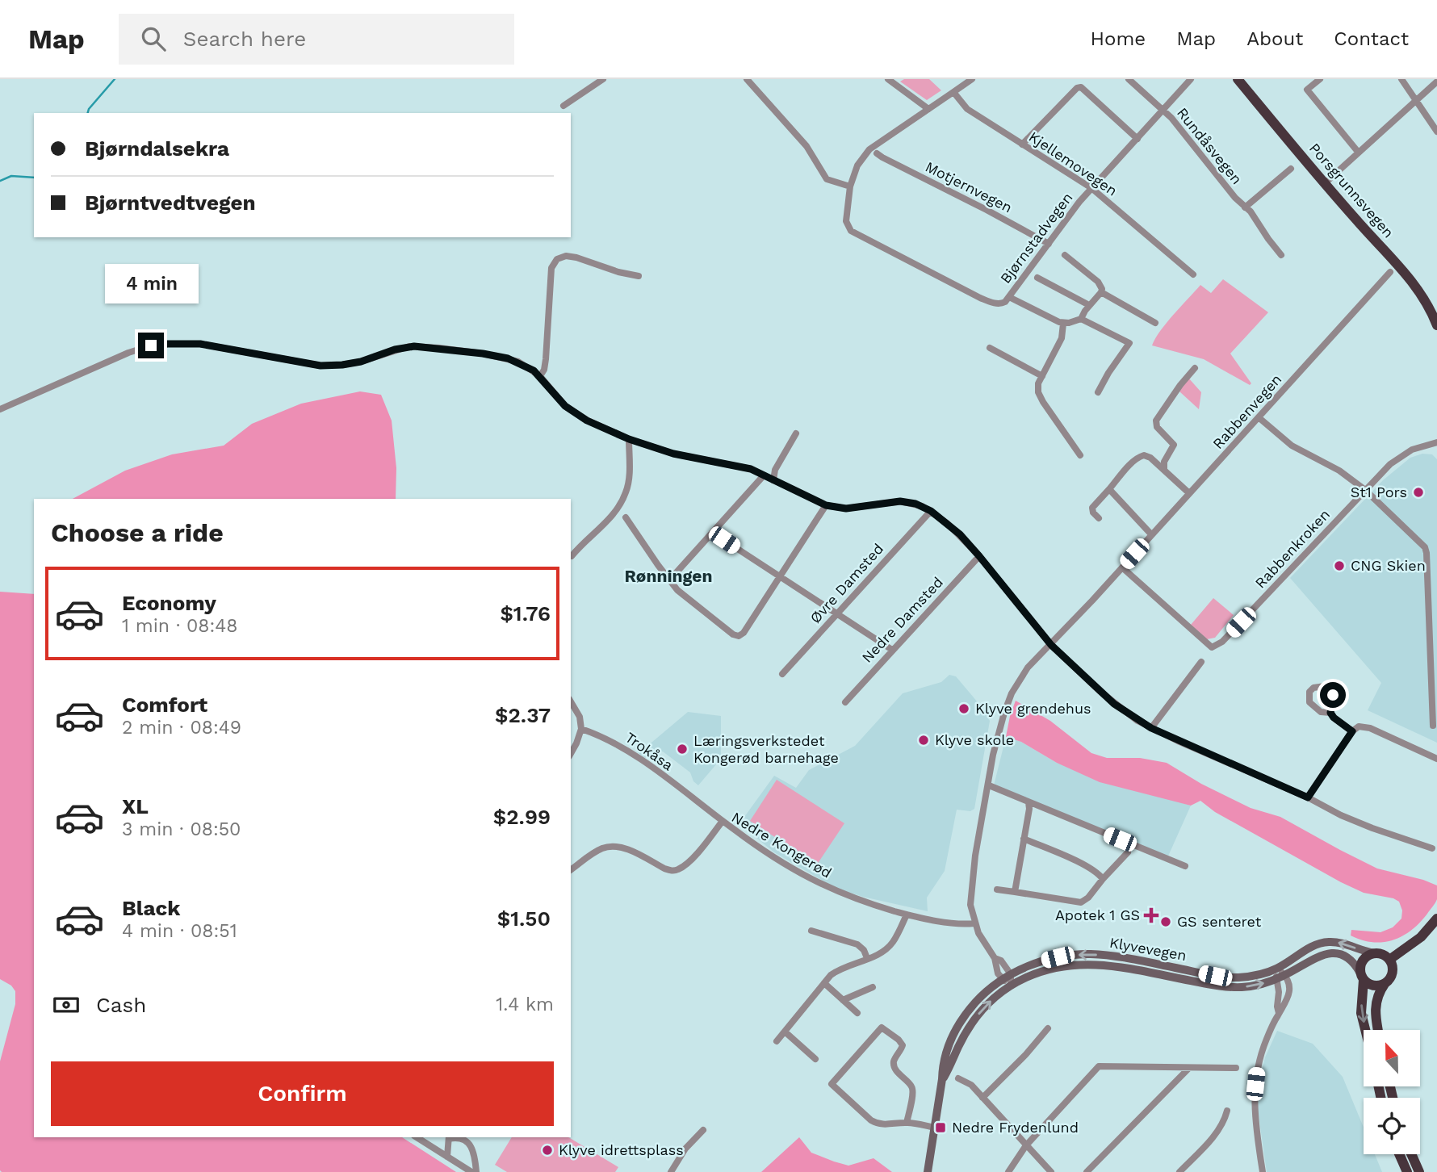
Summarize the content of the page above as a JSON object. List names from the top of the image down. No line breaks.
{"streets":{"highway":["Porsgrunnsvegen"],"main road":["Klyvevegen"],"street":["Rundåsvegen","Kjellemovegen","Motjernvegen","Bjørnstadvegen","Rabbenvegen","Rabbenkroken","Øvre Damsted","Nedre Damsted","Trokåsa","Nedre Kongerød"]},"crossings":[["Rundåsvegen","Bjørnstadvegen"],["Kjellemovegen","Bjørnstadvegen"],["Motjernvegen","Bjørnstadvegen"],["Rabbenvegen","Rabbenkroken"],["Trokåsa","Nedre Kongerød"]],"districts":["Rønningen"],"places":{"other":["St1 Pors","CNG Skien","Klyve grendehus","Klyve skole","Læringsverkstedet Kongerød barnehage","GS senteret","Klyve idrettsplass"],"health":["Apotek 1 GS"],"transit":["Nedre Frydenlund"]},"north":"top","page":{"header":"Map","search":"Search here","nav":["Home","Map","About","Contact"],"banner":["Bjørndalsekra","Bjørntvedtvegen"],"bubble":"4 min","heading":"Choose a ride","list":[{"name":"Economy","note":"1 min · 08:48","value":"$1.76"},{"name":"Comfort","note":"2 min · 08:49","value":"$2.37"},{"name":"XL","note":"3 min · 08:50","value":"$2.99"},{"name":"Black","note":"4 min · 08:51","value":"$1.50"}],"pay":["Cash","1.4 km"],"buttons":"Confirm"}}
